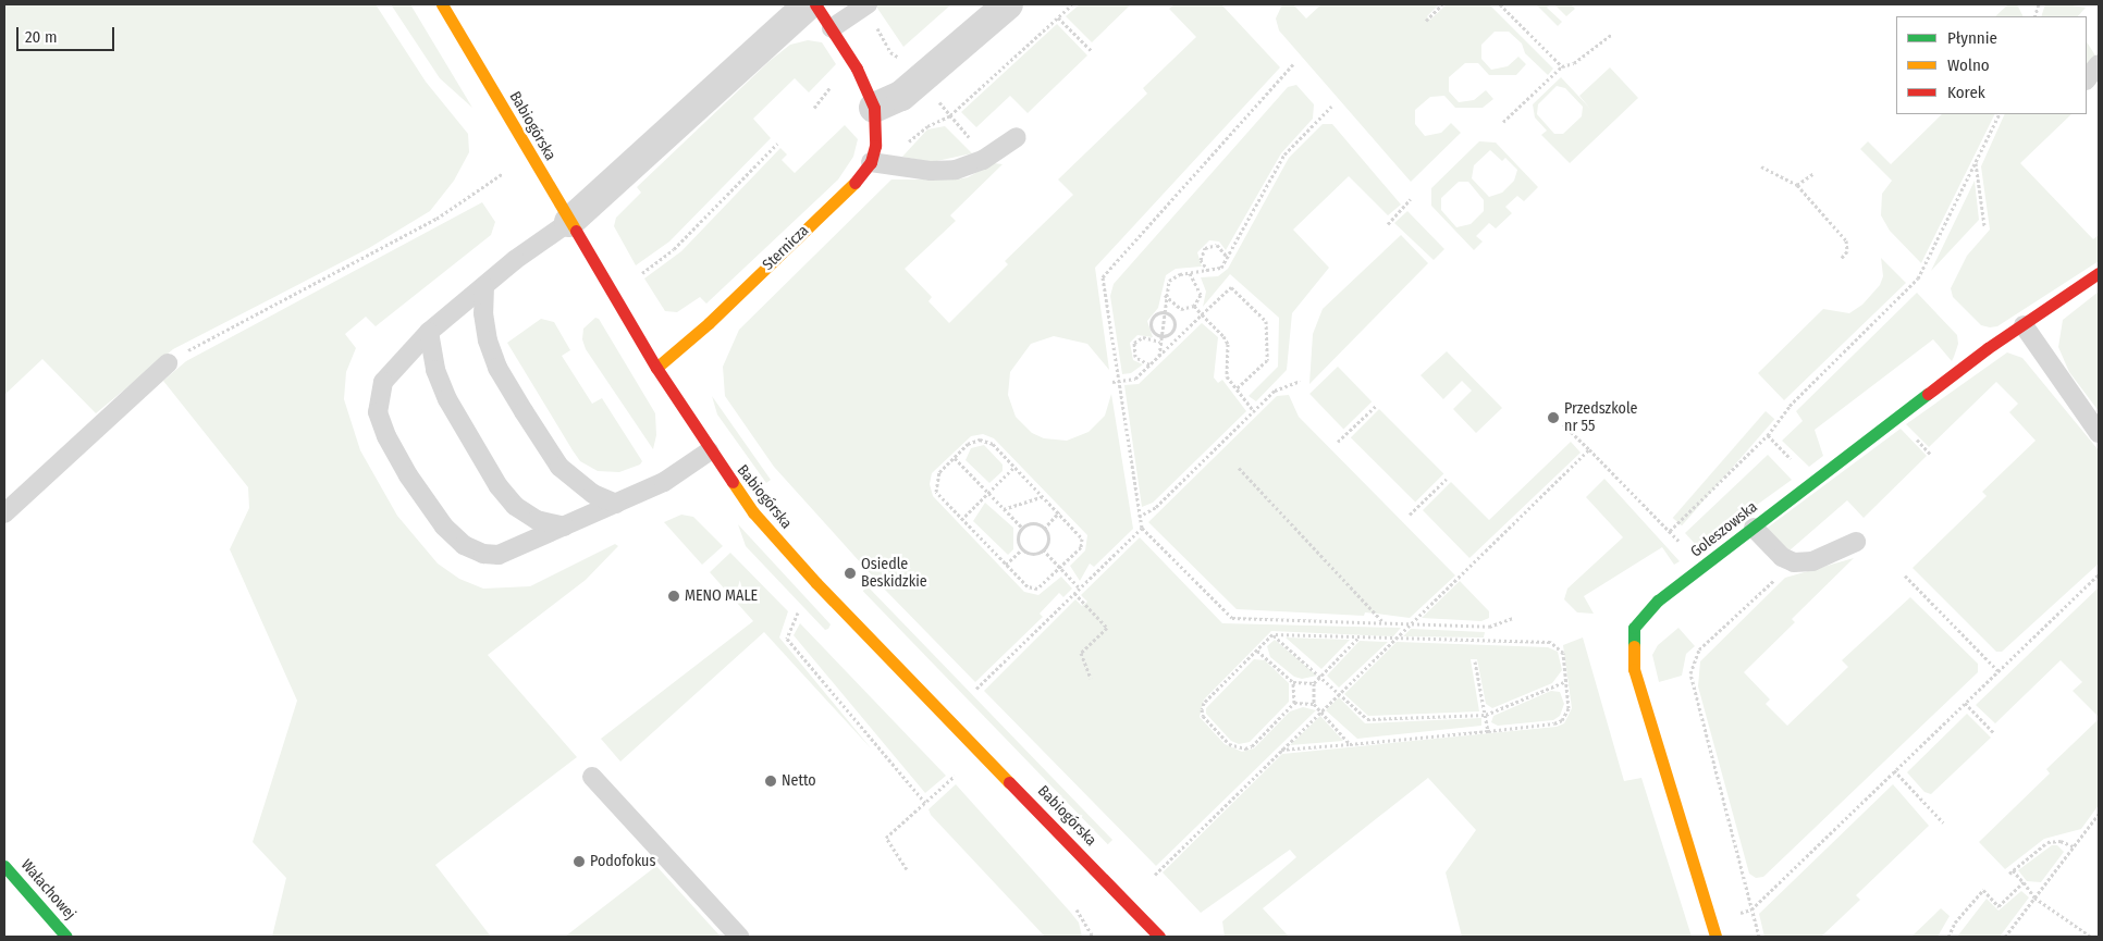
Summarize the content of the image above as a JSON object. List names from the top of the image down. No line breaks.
{"streets":{"street":["Babiogórska","Sternicza","Goleszowska","Wałachowej"]},"crossings":[["Babiogórska","Sternicza"]],"places":["Przedszkole nr 55","Osiedle Beskidzkie","MENO MALE","Netto","Podofokus"],"legend":["Płynnie","Wolno","Korek"],"scale_bar":"20 m"}
